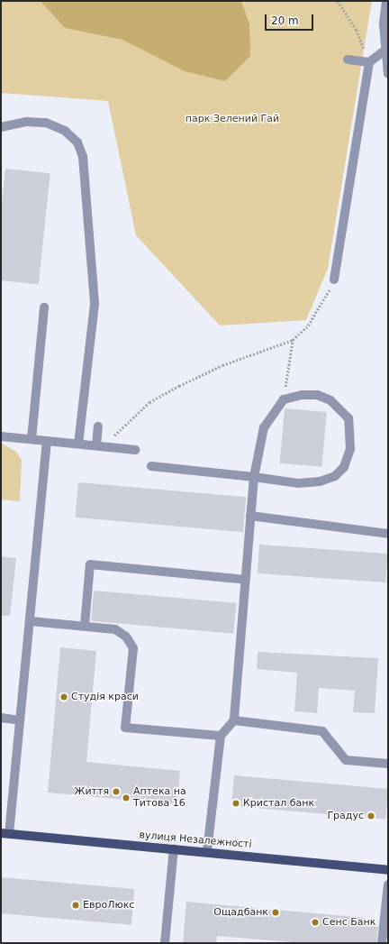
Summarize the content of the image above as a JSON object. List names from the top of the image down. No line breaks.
{"streets":{"main road":["вулиця Незалежності"]},"parks":["парк Зелений Гай"],"places":["Студія краси","Життя","Аптека на Титова 16","Кристал банк","Градус","ЕвроЛюкс","Ощадбанк","Сенс Банк"],"scale_bar":"20 m"}
